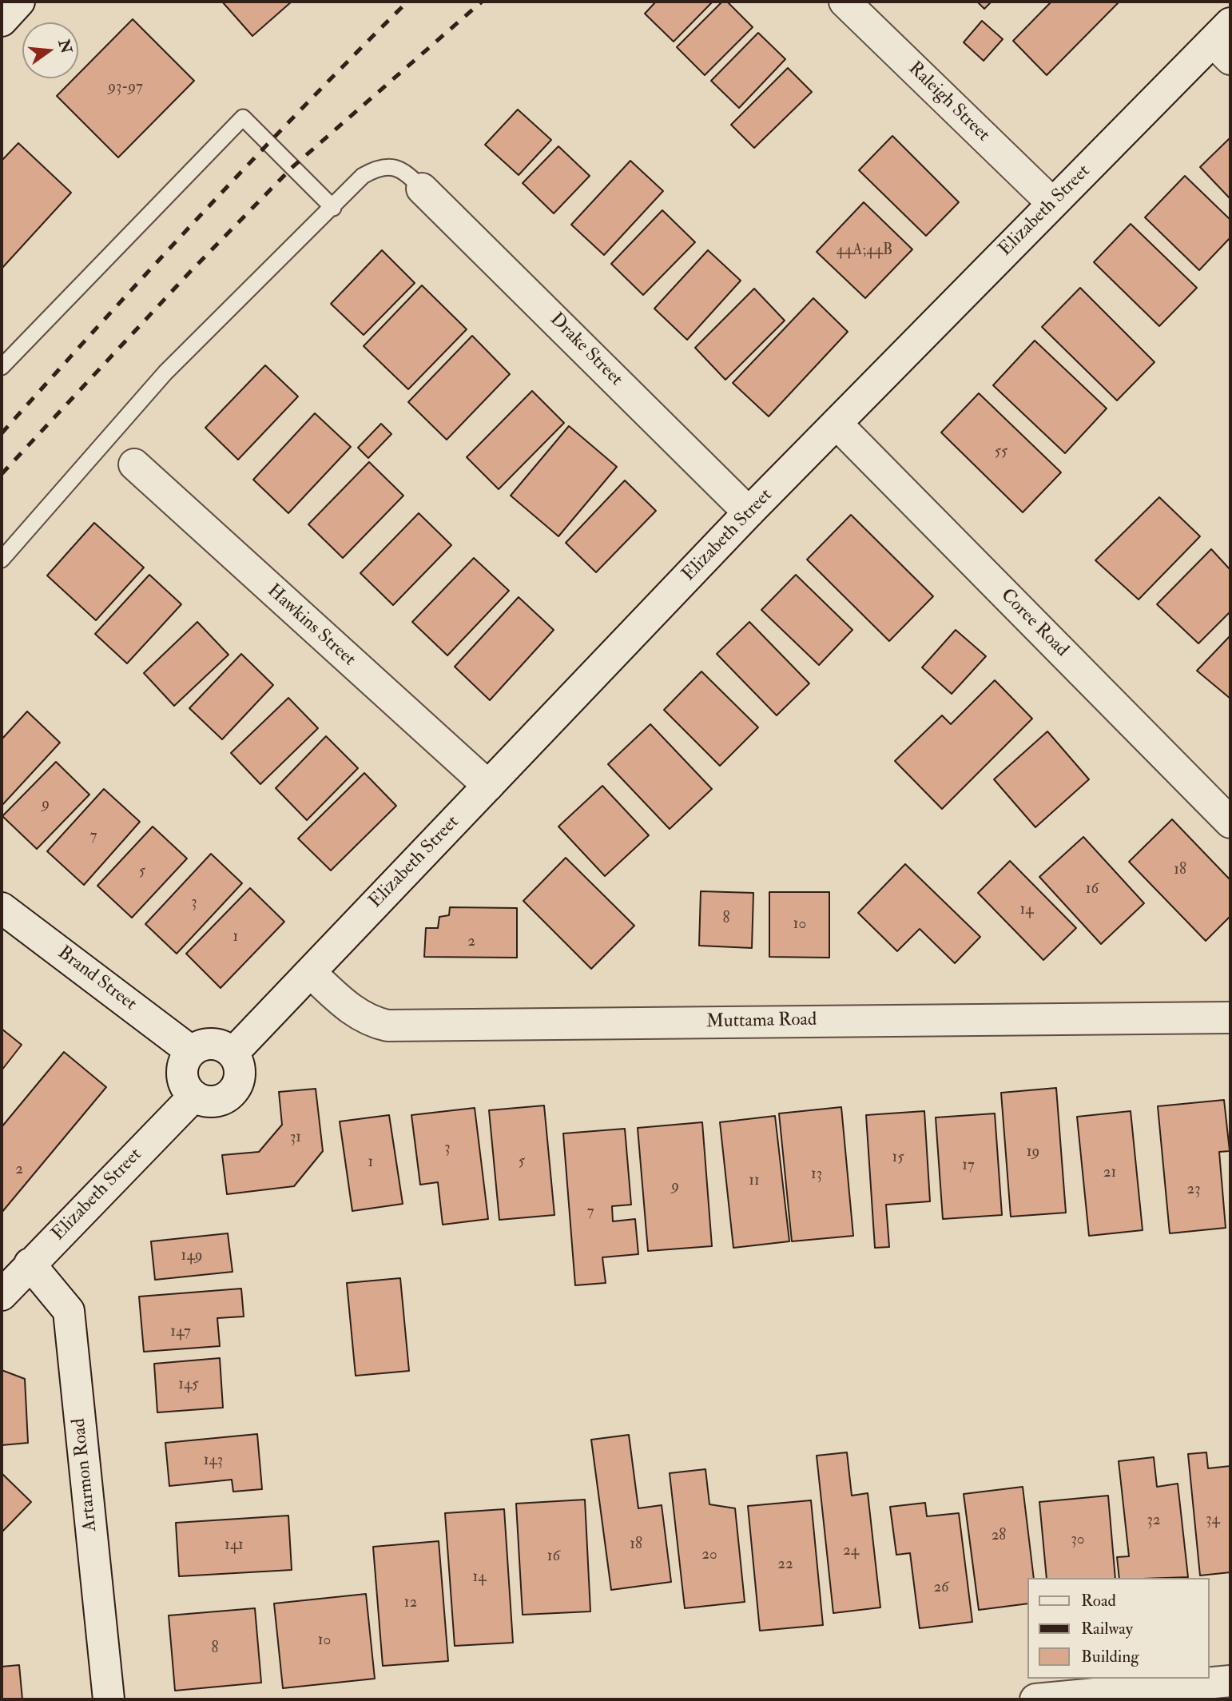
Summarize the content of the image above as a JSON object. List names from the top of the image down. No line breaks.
{"streets":{"street":["Raleigh Street","Elizabeth Street","Drake Street","Coree Road","Hawkins Street","Brand Street","Muttama Road","Artarmon Road"]},"crossings":[["Raleigh Street","Elizabeth Street"],["Elizabeth Street","Drake Street"],["Elizabeth Street","Coree Road"],["Elizabeth Street","Hawkins Street"],["Elizabeth Street","Brand Street"],["Elizabeth Street","Muttama Road"],["Elizabeth Street","Artarmon Road"]],"house_numbers":["93-97","44A;44B","55","9","7","18","5","16","3","14","8","10","1","2","31","3","19","15","5","1","17","2","21","13","11","9","23","7","149","147","145","143","34","32","28","30","18","141","24","20","16","22","14","26","12","10","8"],"legend":["Road","Railway","Building"],"north":"right"}
